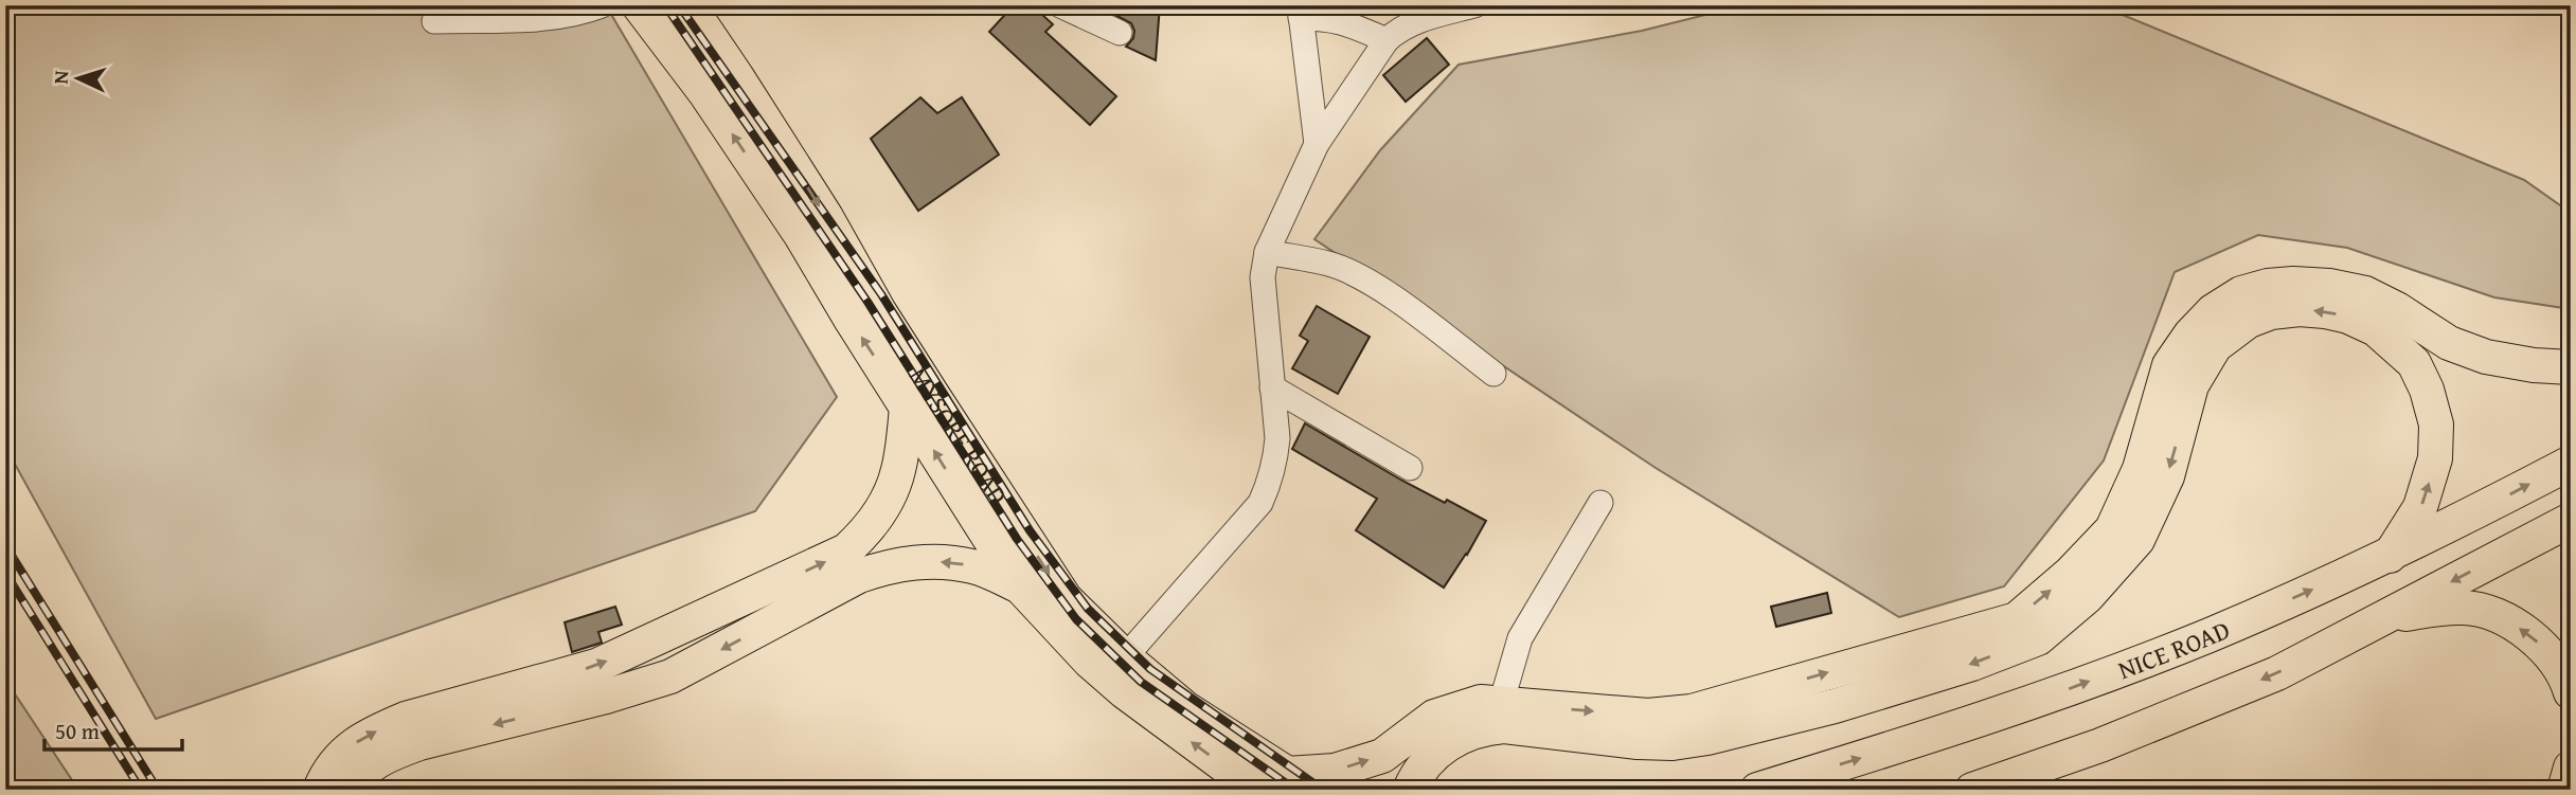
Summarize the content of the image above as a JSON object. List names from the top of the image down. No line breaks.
{"streets":{"highway":["MYSORE ROAD","NICE ROAD"]},"scale_bar":"50 m","north":"left"}
